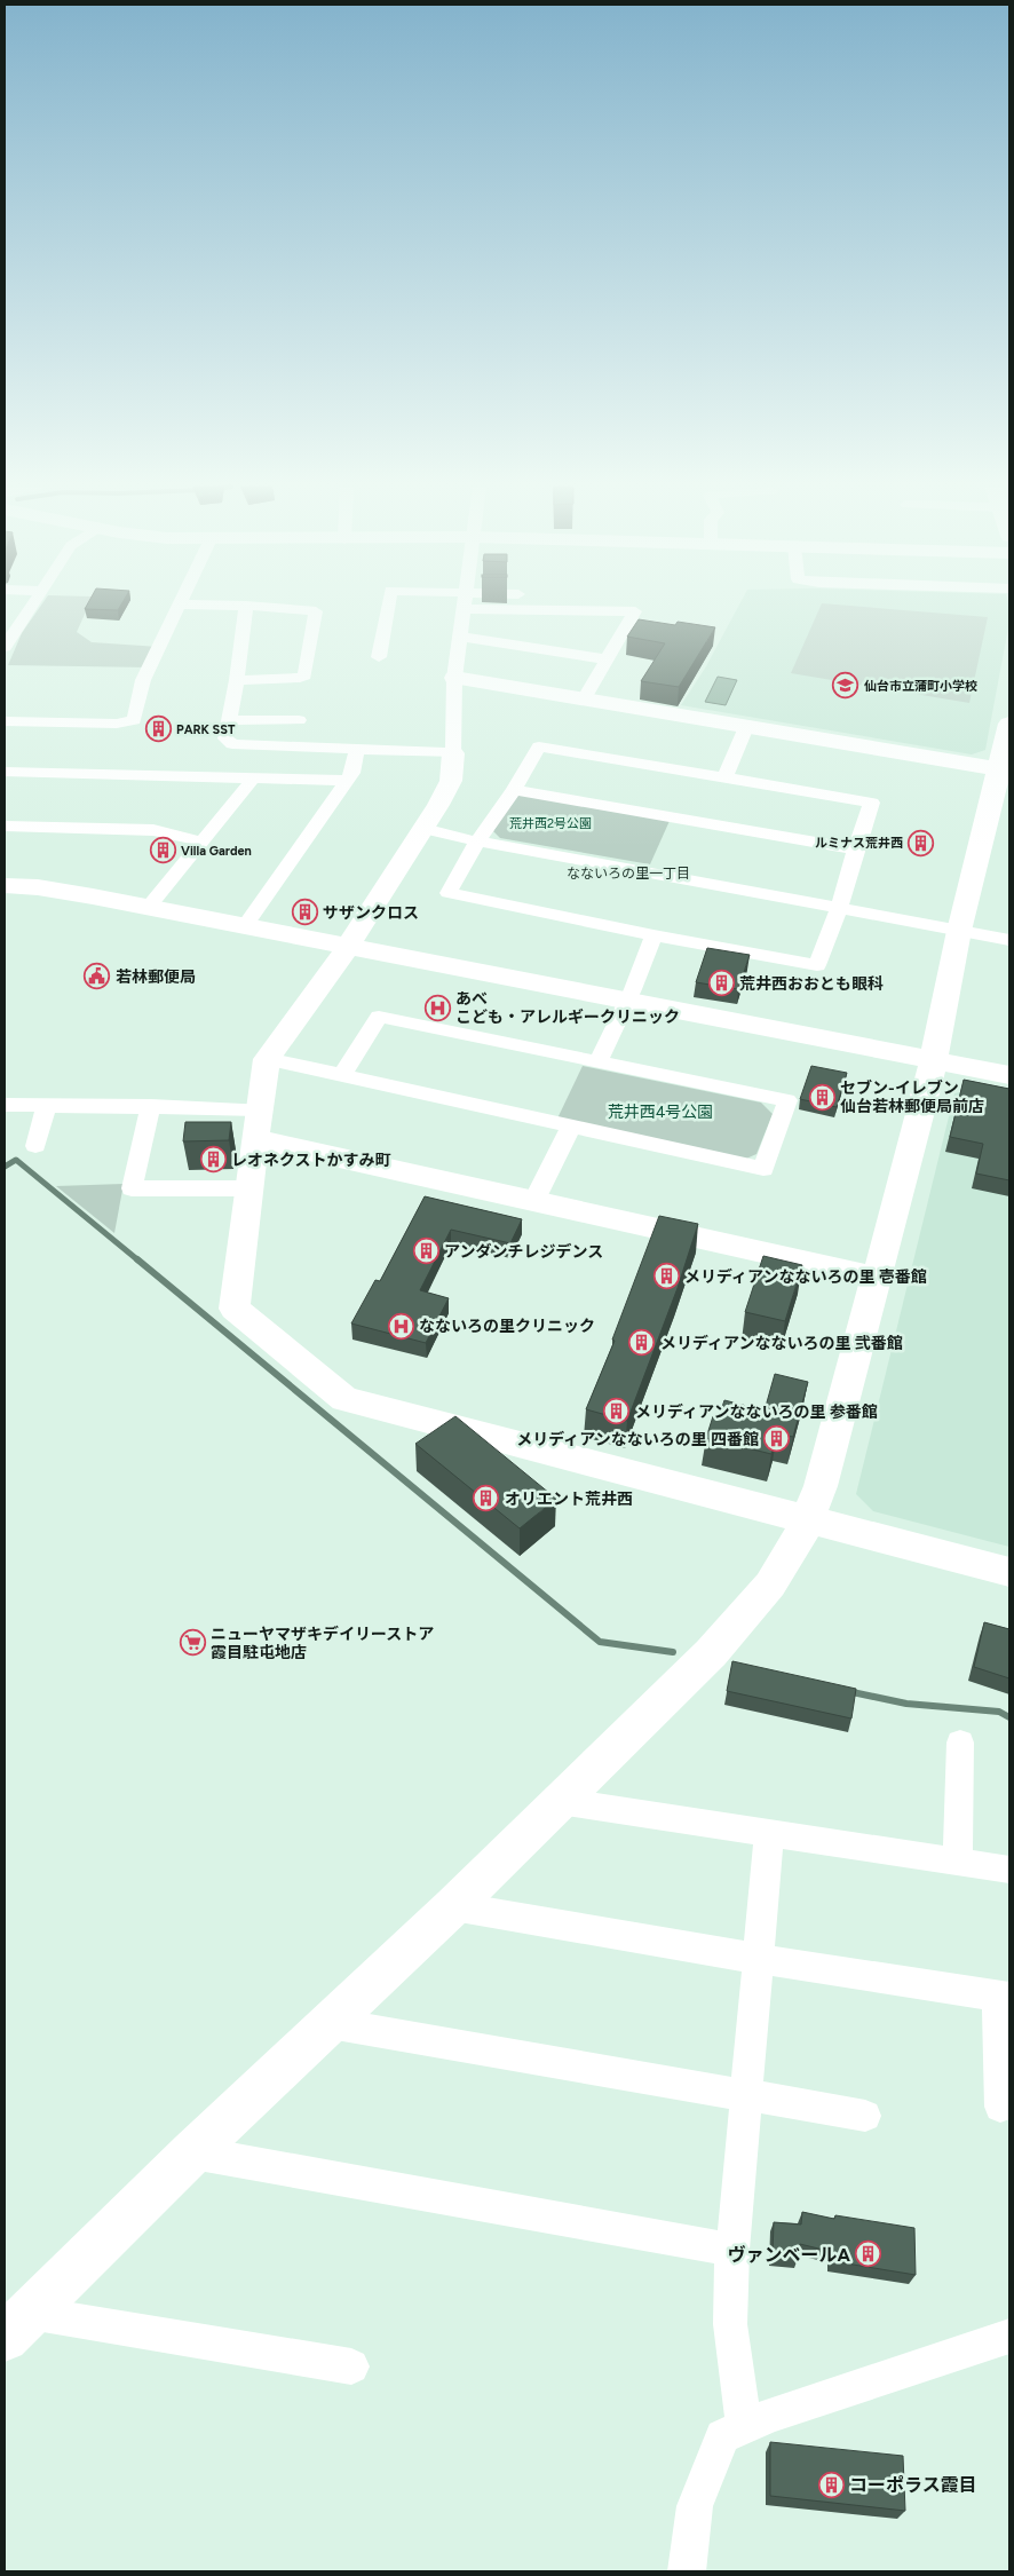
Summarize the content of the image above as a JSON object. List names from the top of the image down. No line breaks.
{"districts":["なないろの里一丁目"],"parks":["荒井西2号公園","荒井西4号公園"],"places":{"school or university":["仙台市立蒲町小学校"],"building":["PARK SST","ルミナス荒井西","Villa Garden","サザンクロス","荒井西おおとも眼科","セブン-イレブン 仙台若林郵便局前店","レオネクストかすみ町","アンダンチレジデンス","メリディアンなないろの里 壱番館","メリディアンなないろの里 弐番館","メリディアンなないろの里 参番館","メリディアンなないろの里 四番館","オリエント荒井西","ヴァンベールA","コーポラス霞目"],"public building":["若林郵便局"],"hospital":["あべ こども・アレルギークリニック","なないろの里クリニック"],"supermarket":["ニューヤマザキデイリーストア 霞目駐屯地店"]}}
